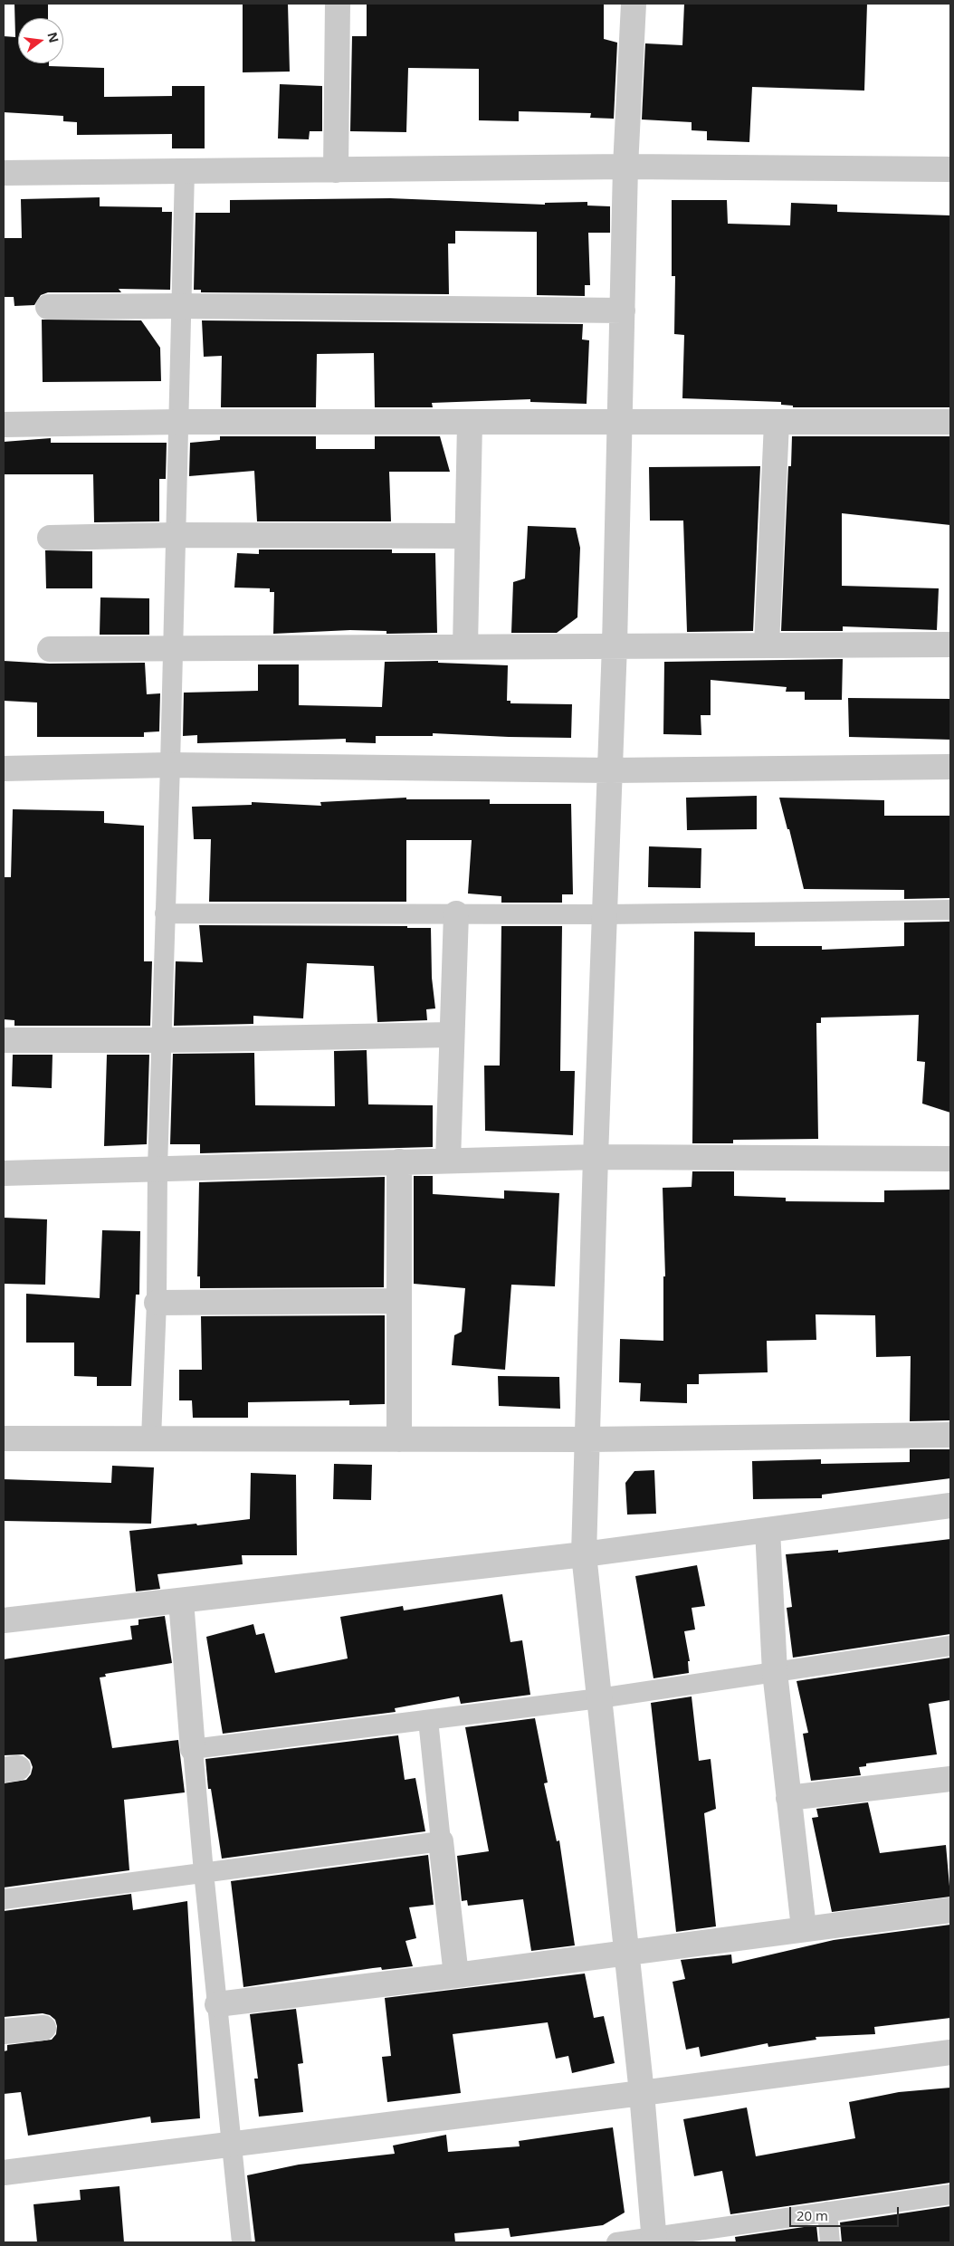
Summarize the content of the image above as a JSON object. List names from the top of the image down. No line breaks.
{"scale_bar":"20 m","north":"right"}
